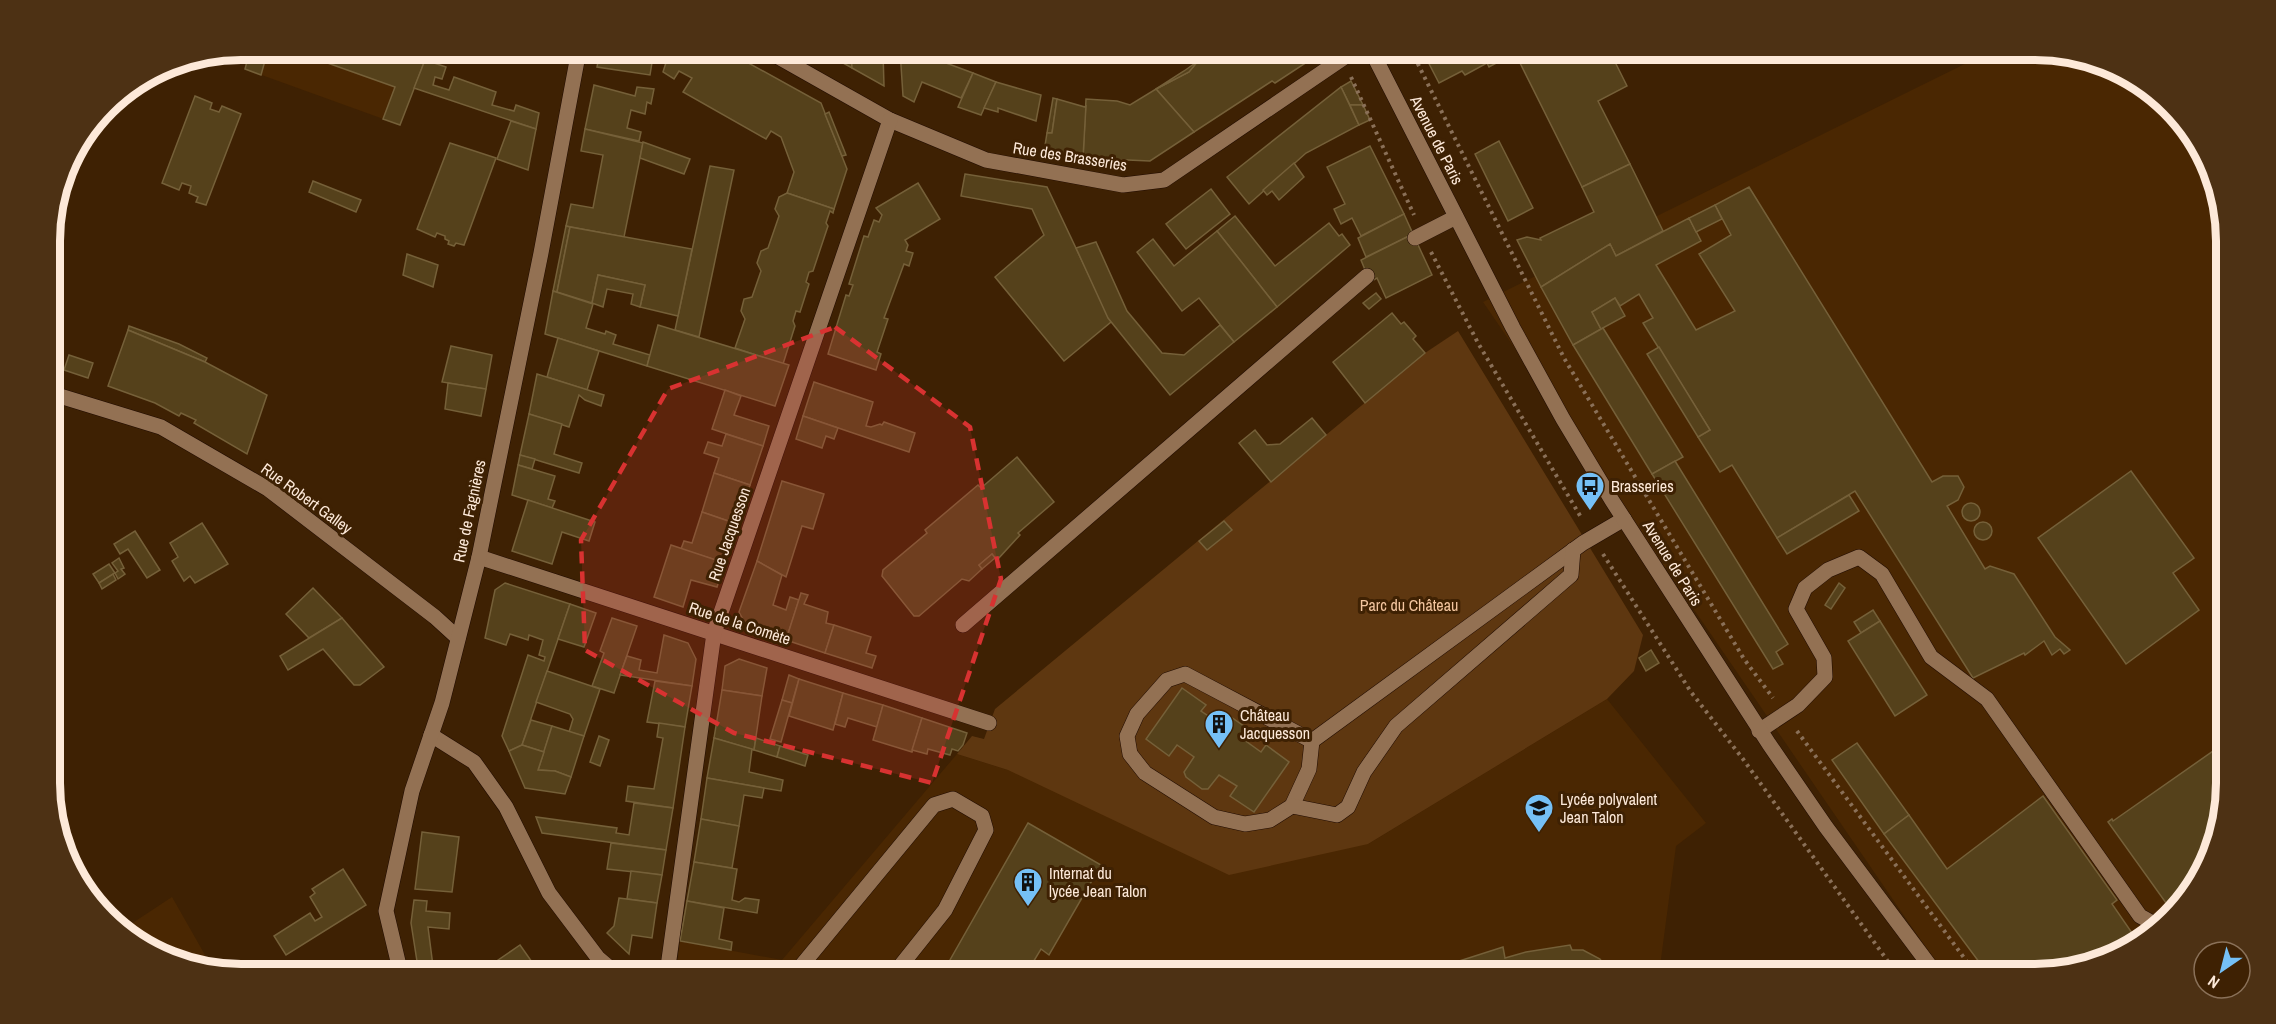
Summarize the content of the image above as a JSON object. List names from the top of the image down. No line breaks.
{"streets":{"street":["Avenue de Paris","Rue des Brasseries","Rue Robert Galley","Rue de Fagnières","Rue Jacquesson","Rue de la Comète"]},"crossings":[["Rue des Brasseries","Rue Jacquesson"],["Rue Robert Galley","Rue de Fagnières"],["Rue de Fagnières","Rue de la Comète"],["Rue Jacquesson","Rue de la Comète"]],"parks":["Parc du Château"],"places":{"bus stop":["Brasseries"],"building":["Château Jacquesson","Internat du lycée Jean Talon"],"school or university":["Lycée polyvalent Jean Talon"]},"north":"bottom left"}
